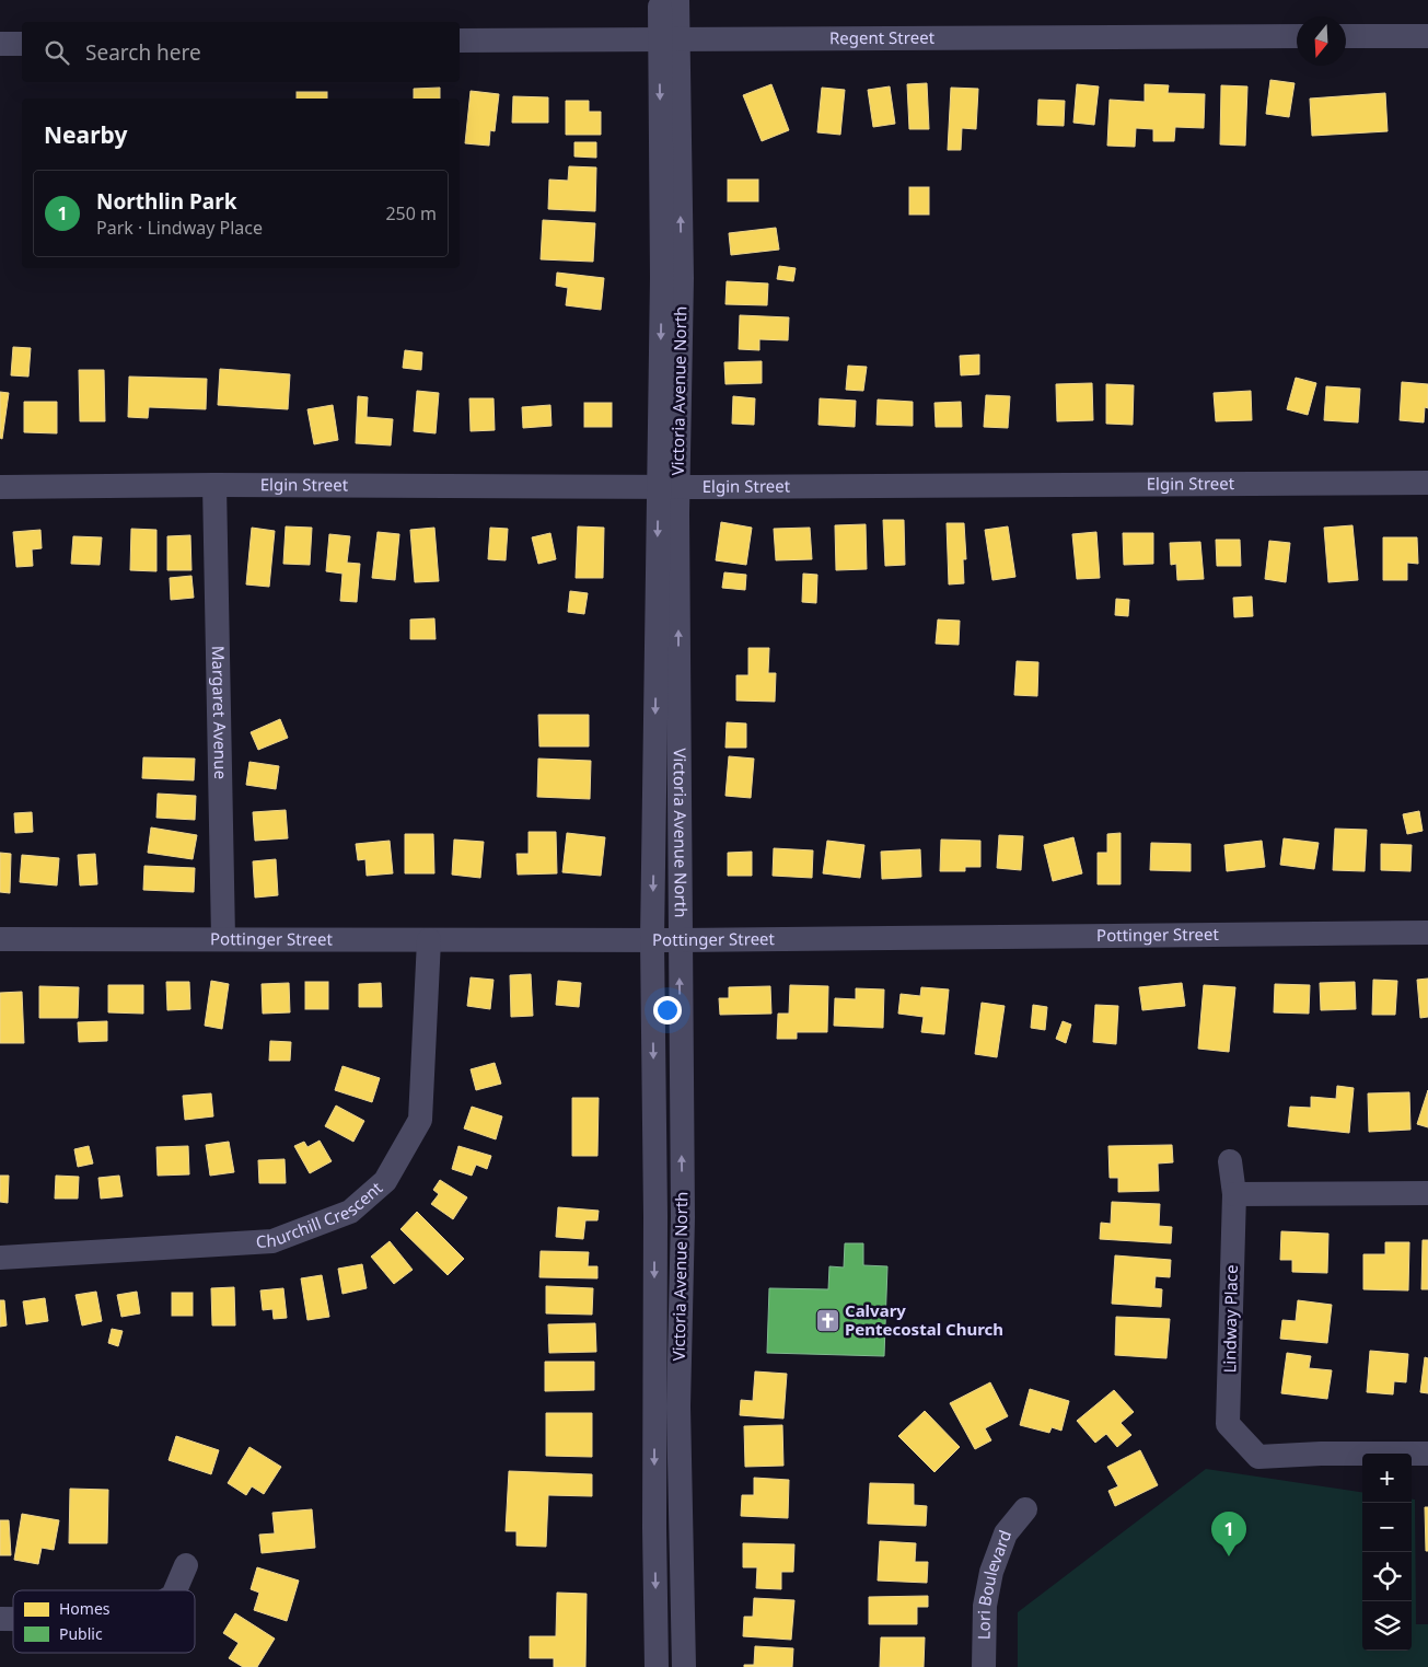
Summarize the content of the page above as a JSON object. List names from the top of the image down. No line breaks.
{"streets":{"street":["Regent Street","Victoria Avenue North","Elgin Street","Margaret Avenue","Pottinger Street","Churchill Crescent","Lindway Place","Lori Boulevard"]},"crossings":[["Regent Street","Victoria Avenue North"],["Victoria Avenue North","Elgin Street"],["Victoria Avenue North","Pottinger Street"],["Elgin Street","Margaret Avenue"],["Margaret Avenue","Pottinger Street"],["Pottinger Street","Churchill Crescent"]],"places":{"church":["Calvary Pentecostal Church"]},"legend":["Homes","Public"],"north":"bottom","page":{"search":"Search here","heading":"Nearby","list":[{"mark":"1","name":"Northlin Park","note":"Park · Lindway Place","value":"250 m"}],"map_buttons":["+","−"],"pins":"1"}}
